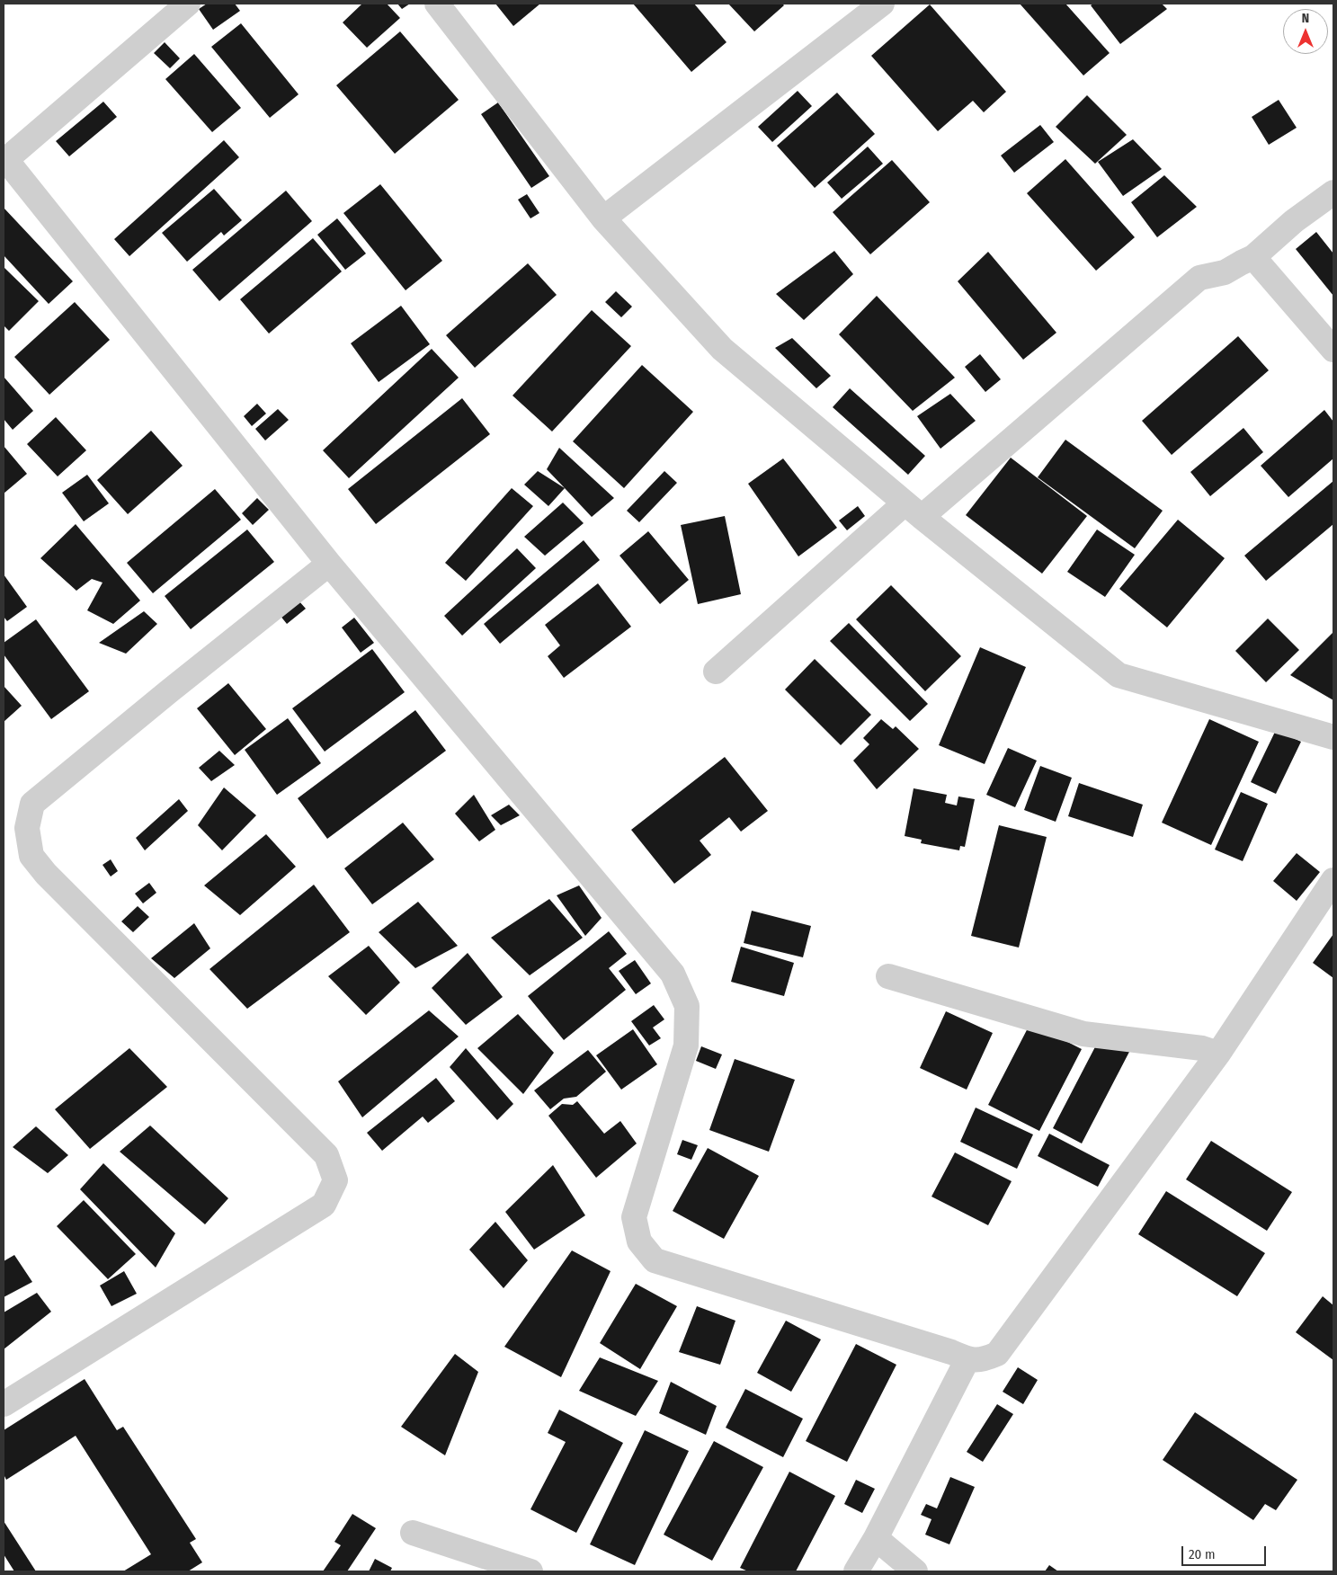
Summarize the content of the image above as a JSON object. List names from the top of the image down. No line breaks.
{"scale_bar":"20 m","north":"top"}
